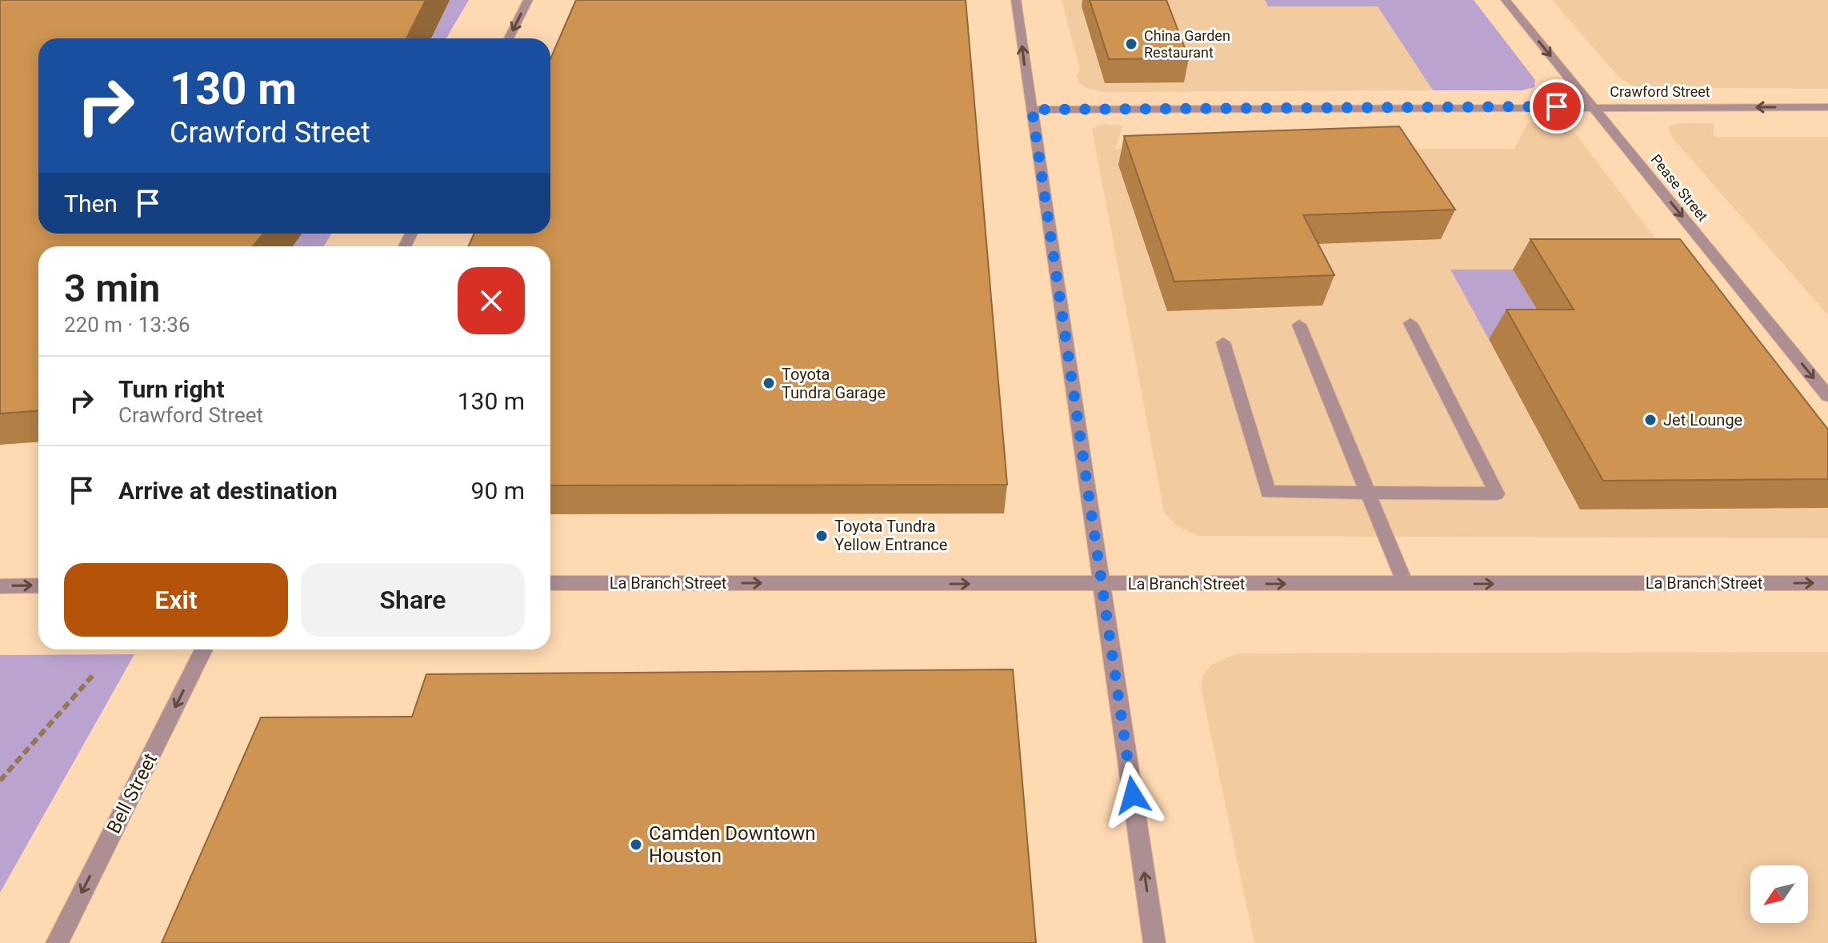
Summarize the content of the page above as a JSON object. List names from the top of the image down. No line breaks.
{"streets":{"street":["Crawford Street","Pease Street","La Branch Street","Bell Street"]},"crossings":[["Crawford Street","Pease Street"]],"one_way":["Pease Street","La Branch Street","Bell Street"],"places":["China Garden Restaurant","Toyota Tundra Garage","Jet Lounge","Toyota Tundra Yellow Entrance","Camden Downtown Houston"],"north":"bottom left","page":{"turn":["130 m","Crawford Street"],"then":"Then","heading":["3 min","220 m · 13:36"],"list":[{"name":"Turn right","note":"Crawford Street","value":"130 m"},{"name":"Arrive at destination","value":"90 m"}],"buttons":["Exit","Share"]}}
